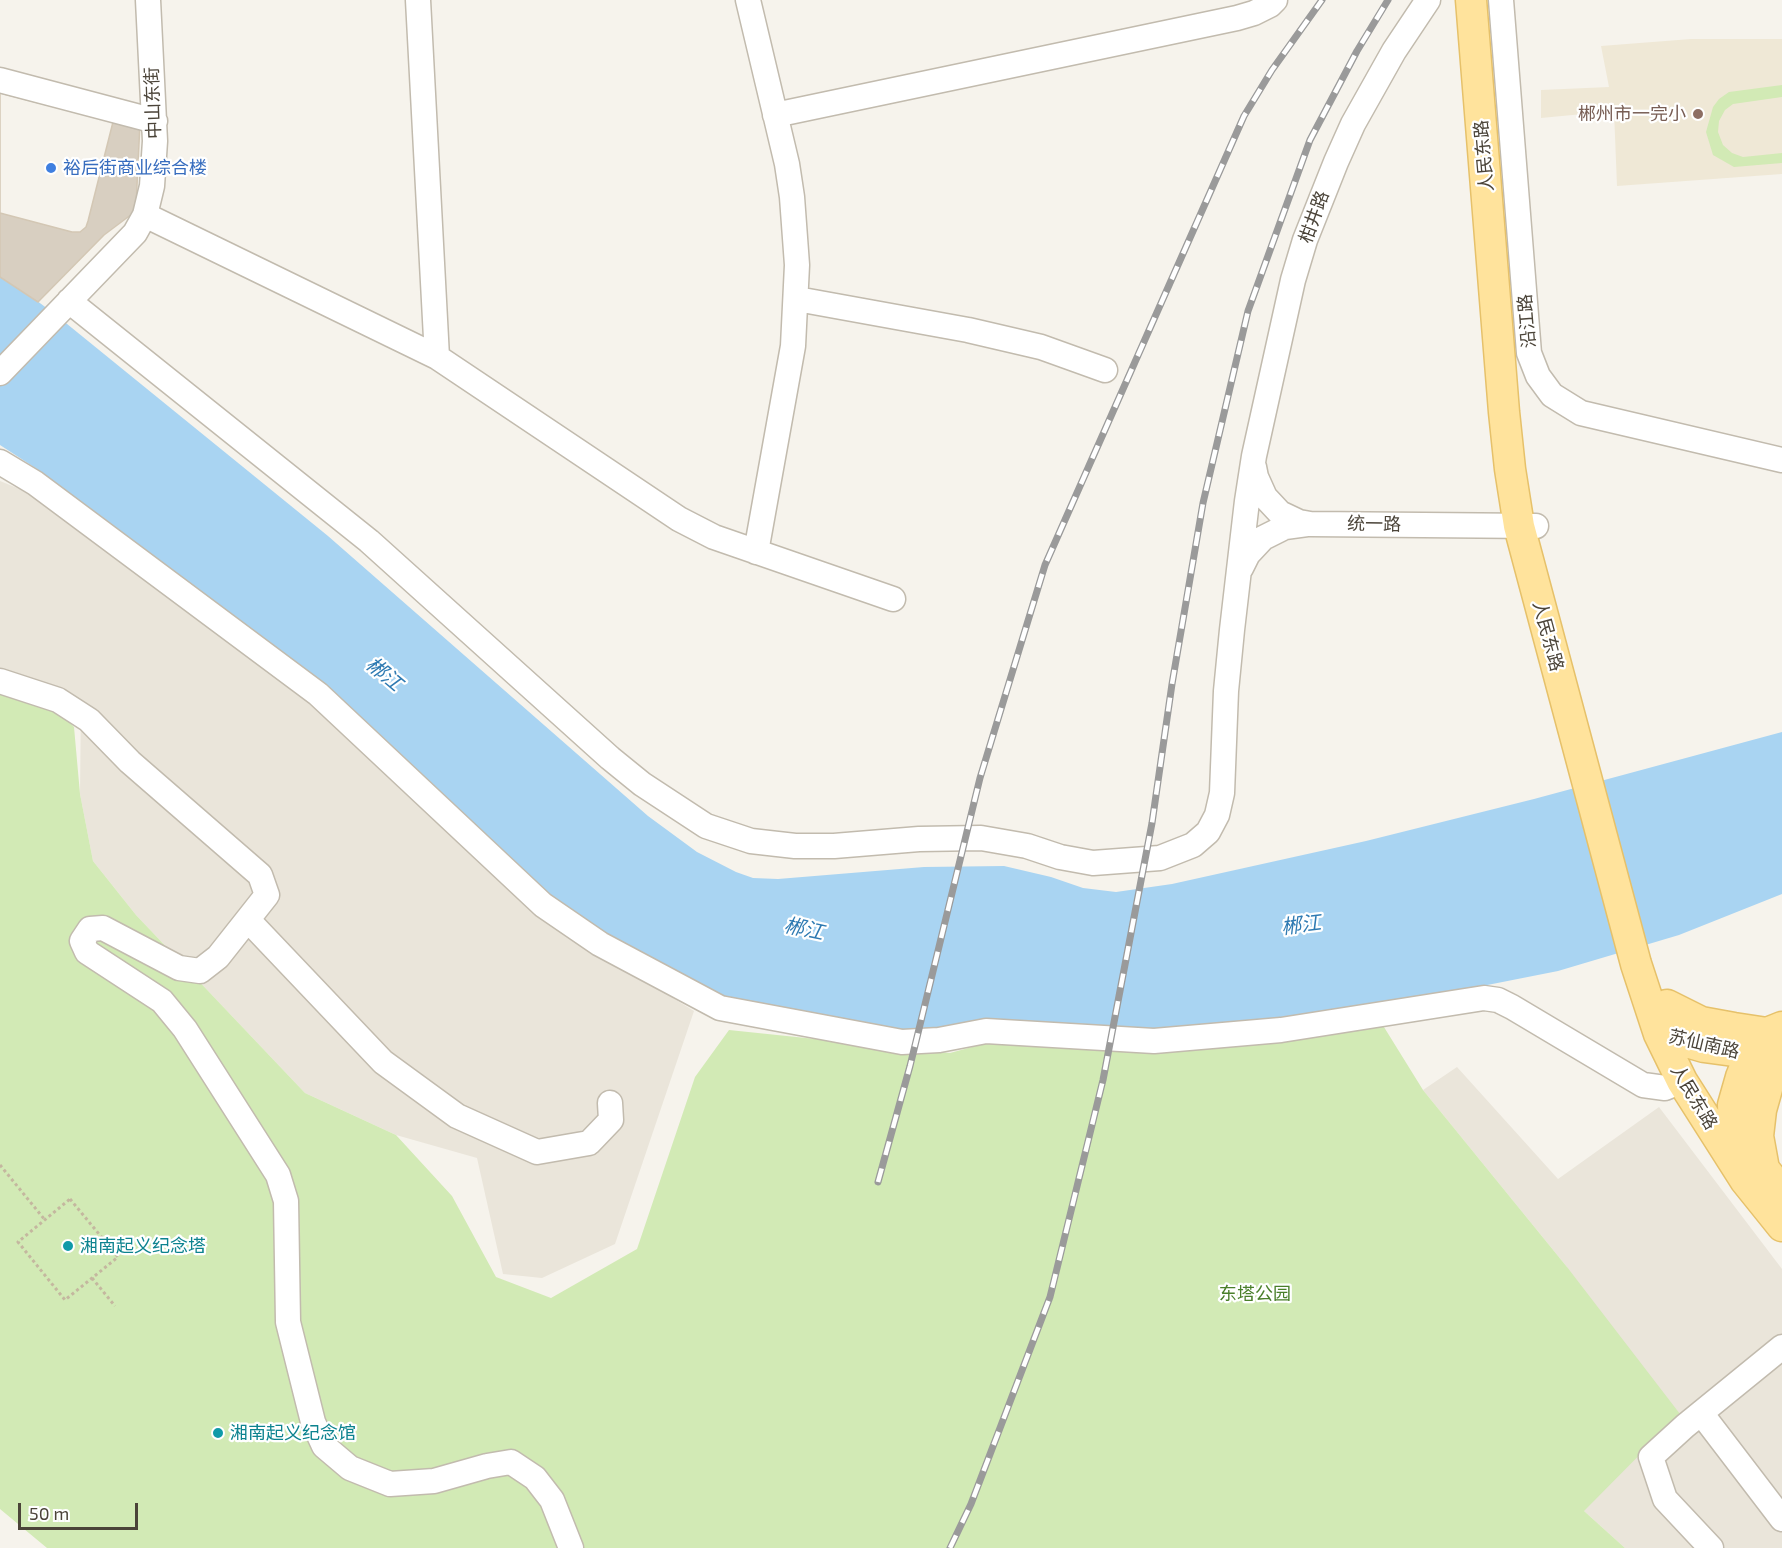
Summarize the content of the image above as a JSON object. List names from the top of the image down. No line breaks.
{"streets":{"main road":["人民东路","苏仙南路"],"street":["中山东街","柑井路","沿江路","统一路"]},"crossings":[["人民东路","统一路"],["人民东路","苏仙南路"],["柑井路","统一路"]],"water":["郴江"],"parks":["东塔公园"],"places":["郴州市一完小","裕后街商业综合楼","湘南起义纪念塔","湘南起义纪念馆"],"scale_bar":"50 m"}
